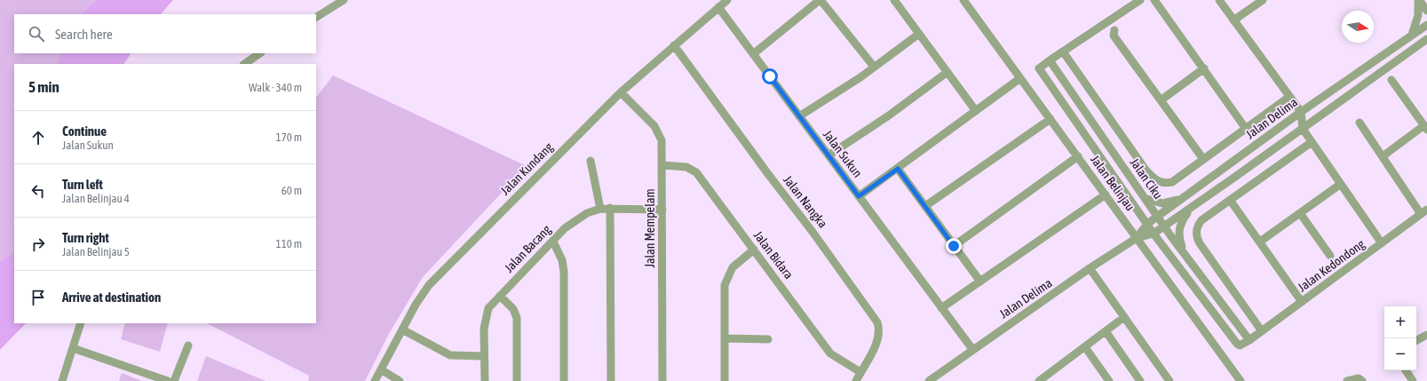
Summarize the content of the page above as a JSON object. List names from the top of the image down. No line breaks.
{"streets":{"street":["Jalan Delima","Jalan Sukun","Jalan Kundang","Jalan Ciku","Jalan Belinjau","Jalan Nangka","Jalan Mempelam","Jalan Bacang","Jalan Bidara","Jalan Kedondong"]},"crossings":[["Jalan Delima","Jalan Sukun"],["Jalan Delima","Jalan Ciku"],["Jalan Delima","Jalan Belinjau"],["Jalan Sukun","Jalan Kundang"],["Jalan Kundang","Jalan Nangka"],["Jalan Kundang","Jalan Mempelam"],["Jalan Ciku","Jalan Kedondong"],["Jalan Nangka","Jalan Bidara"],["Jalan Mempelam","Jalan Bacang"],["Jalan Mempelam","Jalan Bidara"]],"north":"right","page":{"search":"Search here","heading":["5 min","Walk · 340 m"],"list":[["Continue","Jalan Sukun","170 m"],["Turn left","Jalan Belinjau 4","60 m"],["Turn right","Jalan Belinjau 5","110 m"],"Arrive at destination"],"map_buttons":["+","−"]}}
